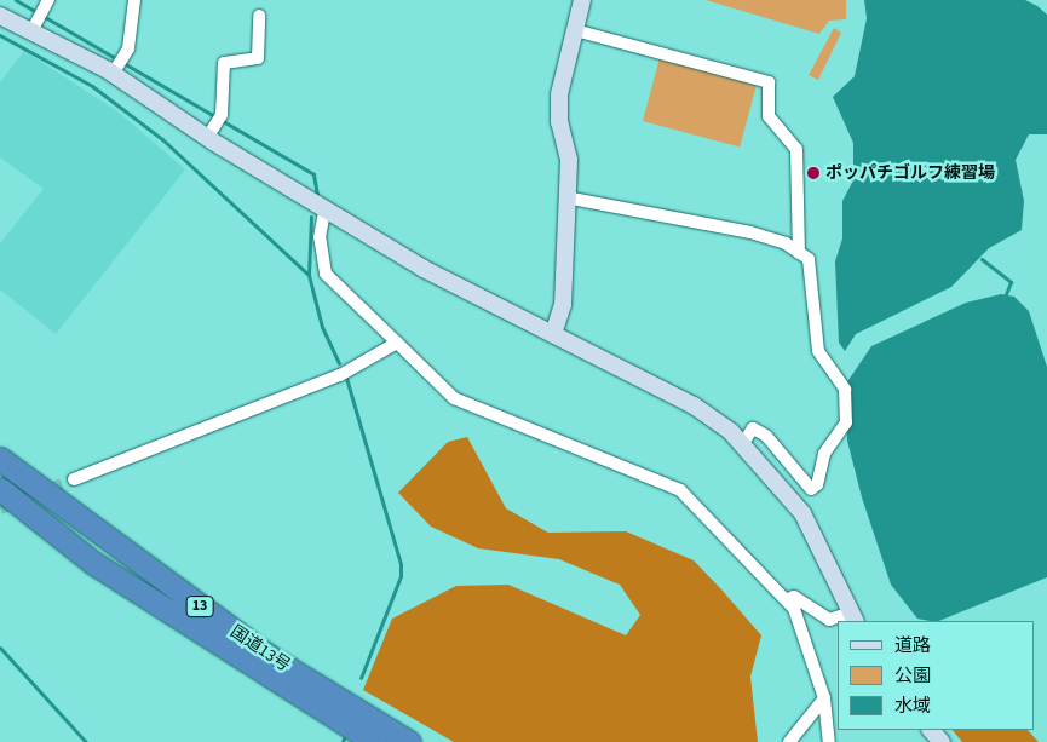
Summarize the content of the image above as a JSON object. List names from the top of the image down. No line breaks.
{"streets":{"highway":["13","国道13号"]},"crossings":[["13","国道13号"]],"places":["ポッパチゴルフ練習場"],"legend":["道路","公園","水域"]}
